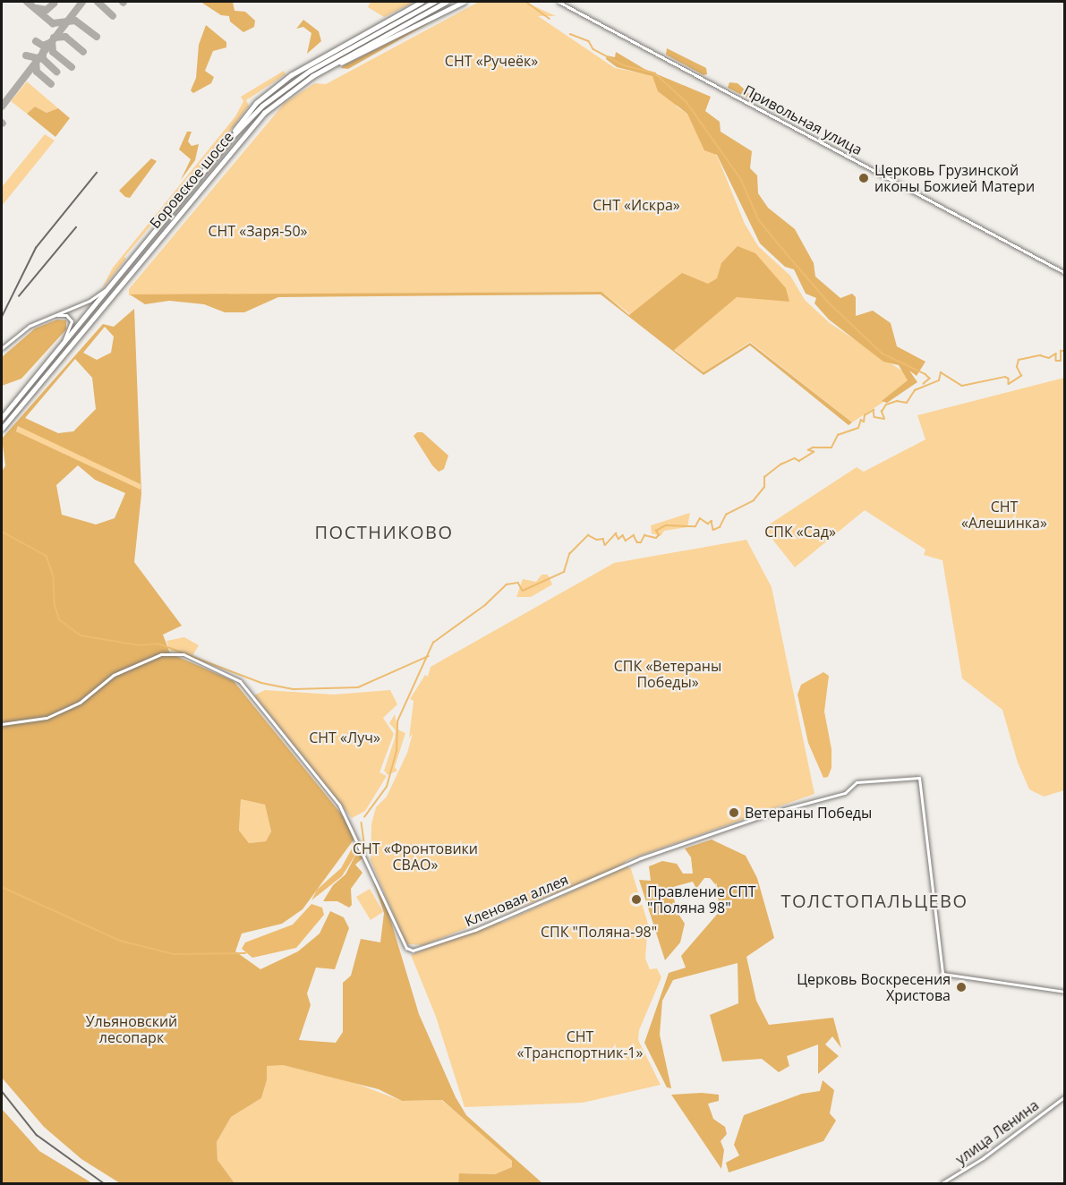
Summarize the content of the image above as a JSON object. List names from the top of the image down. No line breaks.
{"streets":{"main road":["Боровское шоссе"],"street":["Привольная улица","Кленовая аллея","улица Ленина"]},"districts":["ПОСТНИКОВО","ТОЛСТОПАЛЬЦЕВО"],"parks":["СНТ «Ручеёк»","СНТ «Искра»","СНТ «Заря-50»","СНТ «Алешинка»","СПК «Сад»","СПК «Ветераны Победы»","СНТ «Луч»","СНТ «Фронтовики СВАО»","СПК \"Поляна-98\"","Ульяновский лесопарк","СНТ «Транспортник-1»"],"places":["Церковь Грузинской иконы Божией Матери","Ветераны Победы","Правление СПТ \"Поляна 98\"","Церковь Воскресения Христова"]}
